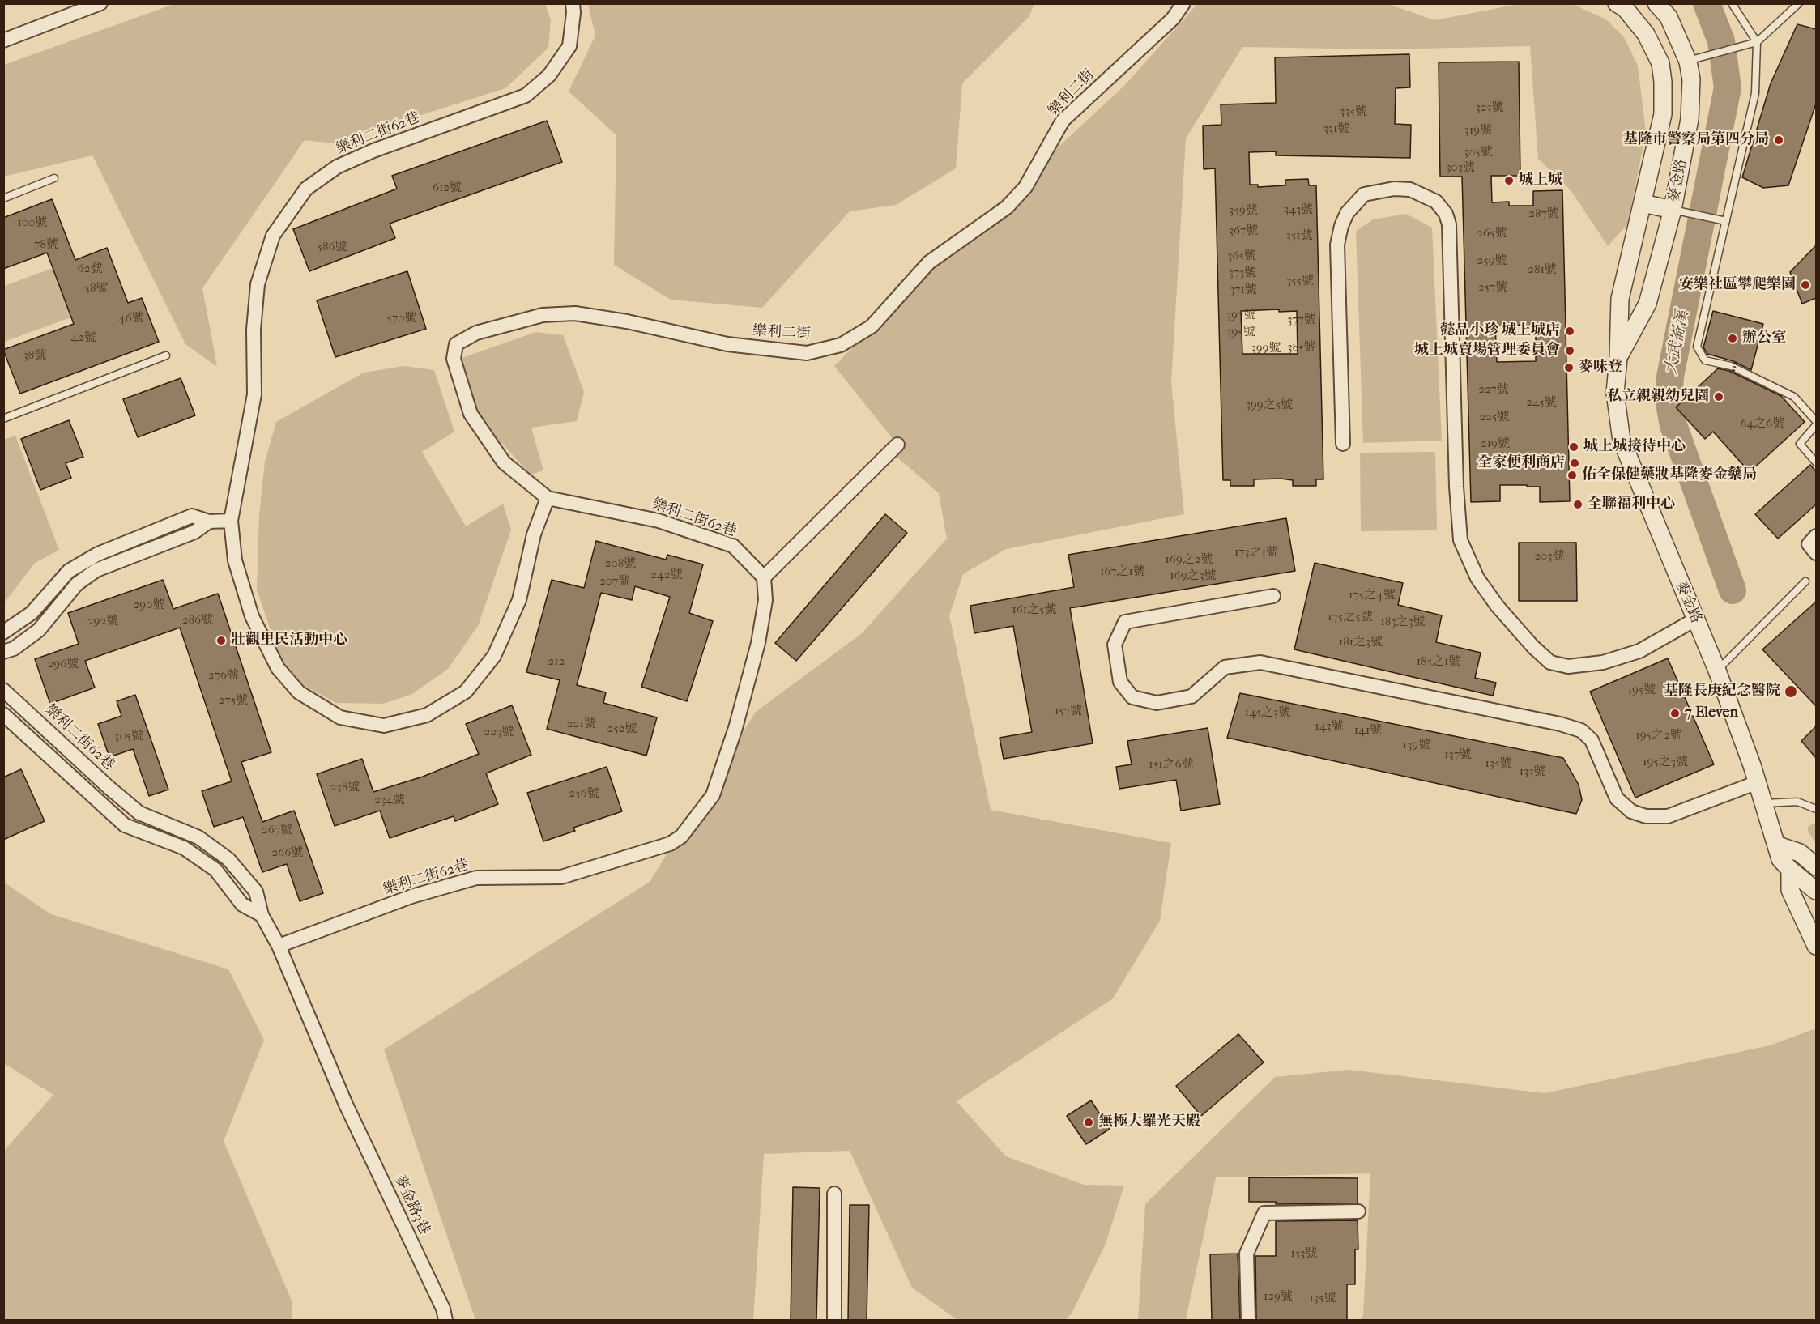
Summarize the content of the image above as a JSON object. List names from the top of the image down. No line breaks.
{"streets":{"street":["樂利二街","樂利二街62巷","麥金路","麥金路3巷"]},"crossings":[["樂利二街","樂利二街62巷"],["樂利二街62巷","麥金路3巷"]],"water":["大武崙溪"],"places":["基隆市警察局第四分局","城上城","安樂社區攀爬樂園","懿品小珍 城上城店","辦公室","城上城賣場管理委員會","麥味登","私立親親幼兒園","城上城接待中心","全家便利商店","佑全保健藥妝基隆麥金藥局","全聯福利中心","壯觀里民活動中心","基隆長庚紀念醫院","7-Eleven","無極大羅光天殿"],"house_numbers":["323號","335號","331號","319號","305號","303號","612號","343號","359號","287號","100號","367號","265號","351號","78號","586號","365號","259號","62號","281號","373號","355號","257號","58號","371號","397號","46號","570號","377號","395號","42號","385號","399號","38號","227號","245號","399之5號","225號","64之6號","219號","173之1號","203號","169之2號","208號","167之1號","242號","169之3號","207號","175之4號","290號","161之5號","175之5號","286號","292號","183之3號","181之3號","212","185之1號","296號","276號","195號","275號","157號","145之3號","221號","143號","252號","141號","223號","195之2號","305號","139號","137號","195之3號","135號","151之6號","133號","238號","256號","234號","267號","266號","153號","129號","135號"]}
